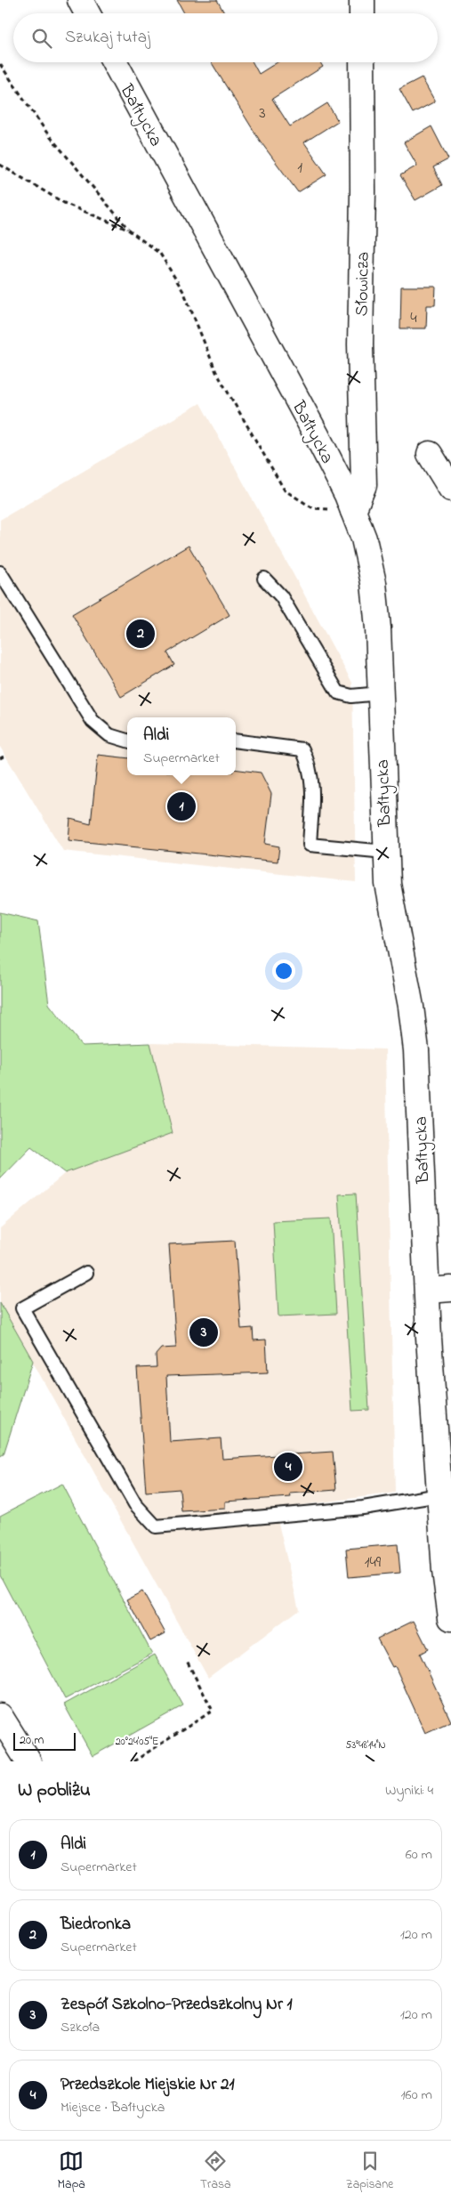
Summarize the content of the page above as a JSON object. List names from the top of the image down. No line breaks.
{"streets":{"main road":["Bałtycka","Słowicza"]},"crossings":[["Bałtycka","Słowicza"]],"house_numbers":["3","1","4","149"],"scale_bar":"20 m","page":{"search":"Szukaj tutaj","pins":["2","1","3","4"],"popup":["Aldi","Supermarket"],"scale":"20 m","heading":["W pobliżu","Wyniki: 4"],"list":[{"mark":"1","name":"Aldi","note":"Supermarket","value":"60 m"},{"mark":"2","name":"Biedronka","note":"Supermarket","value":"120 m"},{"mark":"3","name":"Zespół Szkolno-Przedszkolny Nr 1","note":"Szkoła","value":"120 m"},{"mark":"4","name":"Przedszkole Miejskie Nr 21","note":"Miejsce · Bałtycka","value":"160 m"}],"nav":["Mapa","Trasa","Zapisane"]},"coordinates":["20°24'05\"E","53°48'14\"N"]}
